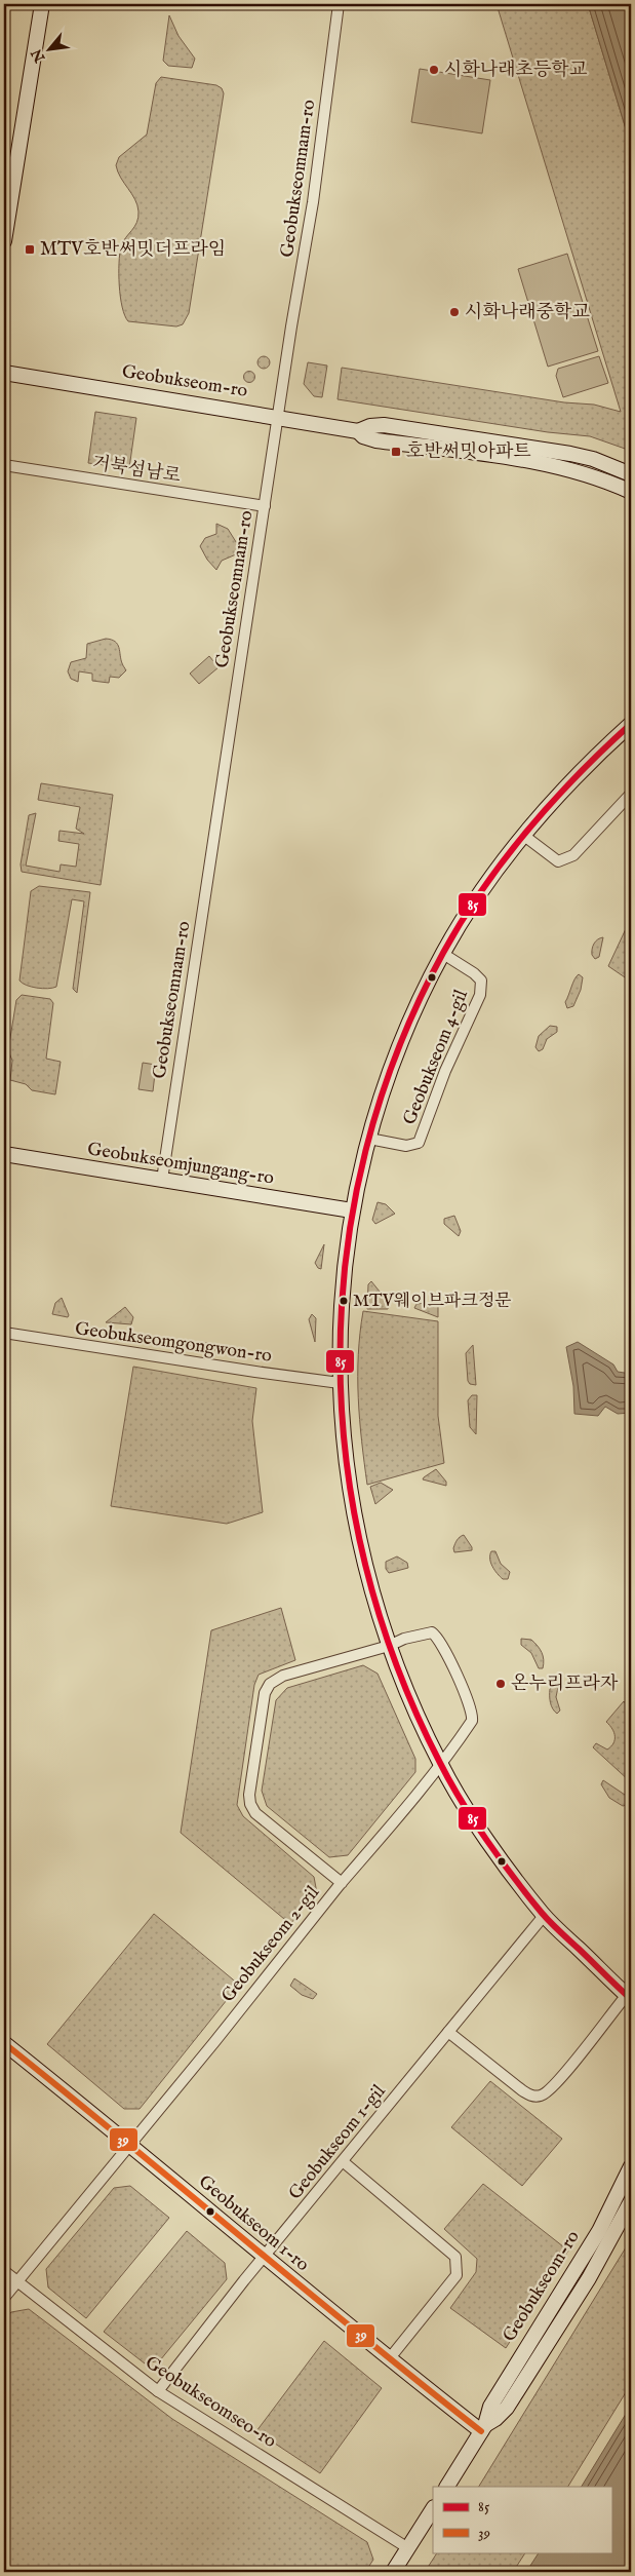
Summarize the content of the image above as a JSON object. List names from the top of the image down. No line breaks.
{"streets":{"street":["Geobukseomnam-ro","Geobukseom-ro","거북섬남로","Geobukseom 4-gil","Geobukseomjungang-ro","Geobukseomgongwon-ro","Geobukseom 2-gil","Geobukseom 1-gil","Geobukseom 1-ro","Geobukseomseo-ro"]},"crossings":[["Geobukseomnam-ro","Geobukseom-ro"],["Geobukseomnam-ro","거북섬남로"],["Geobukseomnam-ro","Geobukseomjungang-ro"],["Geobukseom-ro","Geobukseom 1-ro"],["Geobukseom 2-gil","Geobukseom 1-ro"],["Geobukseom 2-gil","Geobukseomseo-ro"],["Geobukseom 1-gil","Geobukseom 1-ro"],["Geobukseom 1-gil","Geobukseomseo-ro"]],"places":{"other":["시화나래초등학교","시화나래중학교","MTV웨이브파크정문","온누리프라자"],"transit":["MTV호반써밋더프라임","호반써밋아파트"]},"lines":["transit line 85","transit line 39"],"legend":["85","39"],"north":"bottom left"}
